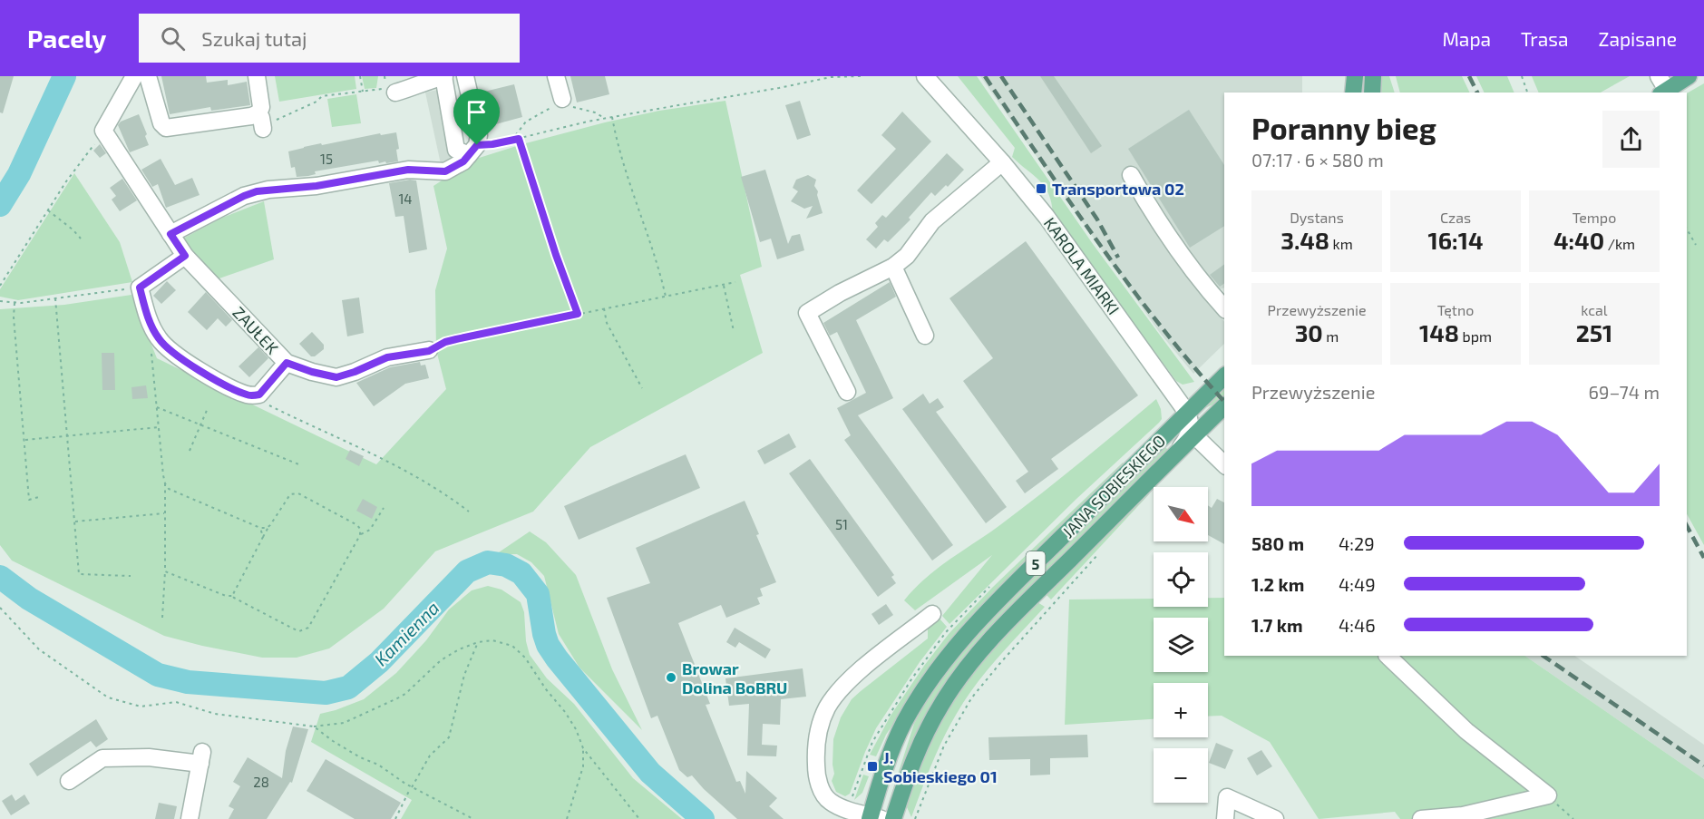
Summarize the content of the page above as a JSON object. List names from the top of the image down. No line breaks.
{"streets":{"main road":["JANA SOBIESKIEGO","5"],"street":["KAROLA MIARKI","ZAUŁEK"]},"crossings":[["KAROLA MIARKI","JANA SOBIESKIEGO"]],"water":["Kamienna"],"places":{"transit":["Transportowa 02","J. Sobieskiego 01"],"other":["Browar Dolina BoBRU"]},"house_numbers":["15","14","51","28"],"north":"bottom right","page":{"header":"Pacely","search":"Szukaj tutaj","nav":["Mapa","Trasa","Zapisane"],"heading":["Poranny bieg","07:17 · 6 × 580 m"],"stats":[["Dystans","3.48 km"],["Czas","16:14"],["Tempo","4:40 /km"],["Przewyższenie","30 m"],["Tętno","148 bpm"],["kcal","251"]],"chart":["Przewyższenie","69–74 m"],"map_buttons":["+","−"],"list":[{"name":"580 m","note":"4:29"},{"name":"1.2 km","note":"4:49"},{"name":"1.7 km","note":"4:46"}]}}
